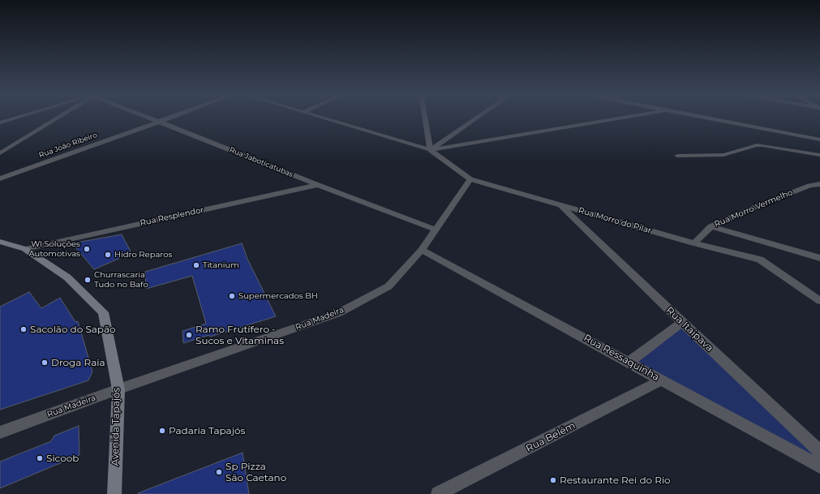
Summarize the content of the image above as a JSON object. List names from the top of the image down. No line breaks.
{"streets":{"main road":["Avenida Tapajós"],"street":["Rua João Ribeiro","Rua Jaboticatubas","Rua Morro Vermelho","Rua Resplendor","Rua Morro do Pilar","Rua Madeira","Rua Itaipava","Rua Ressaquinha","Rua Belém"]},"crossings":[["Rua João Ribeiro","Rua Jaboticatubas"],["Rua Jaboticatubas","Rua Resplendor"],["Rua Jaboticatubas","Rua Madeira"],["Rua Morro Vermelho","Rua Morro do Pilar"],["Rua Resplendor","Avenida Tapajós"],["Rua Morro do Pilar","Rua Madeira"],["Rua Morro do Pilar","Rua Itaipava"],["Rua Madeira","Rua Ressaquinha"],["Rua Madeira","Avenida Tapajós"],["Rua Ressaquinha","Rua Belém"]],"places":["Wl Soluções Automotivas","Hidro Reparos","Titanium","Churrascaria Tudo no Bafo","Supermercados BH","Sacolão do Sapão","Ramo Frutífero - Sucos e Vitaminas","Droga Raia","Padaria Tapajós","Sicoob","Sp Pizza São Caetano","Restaurante Rei do Rio"]}
